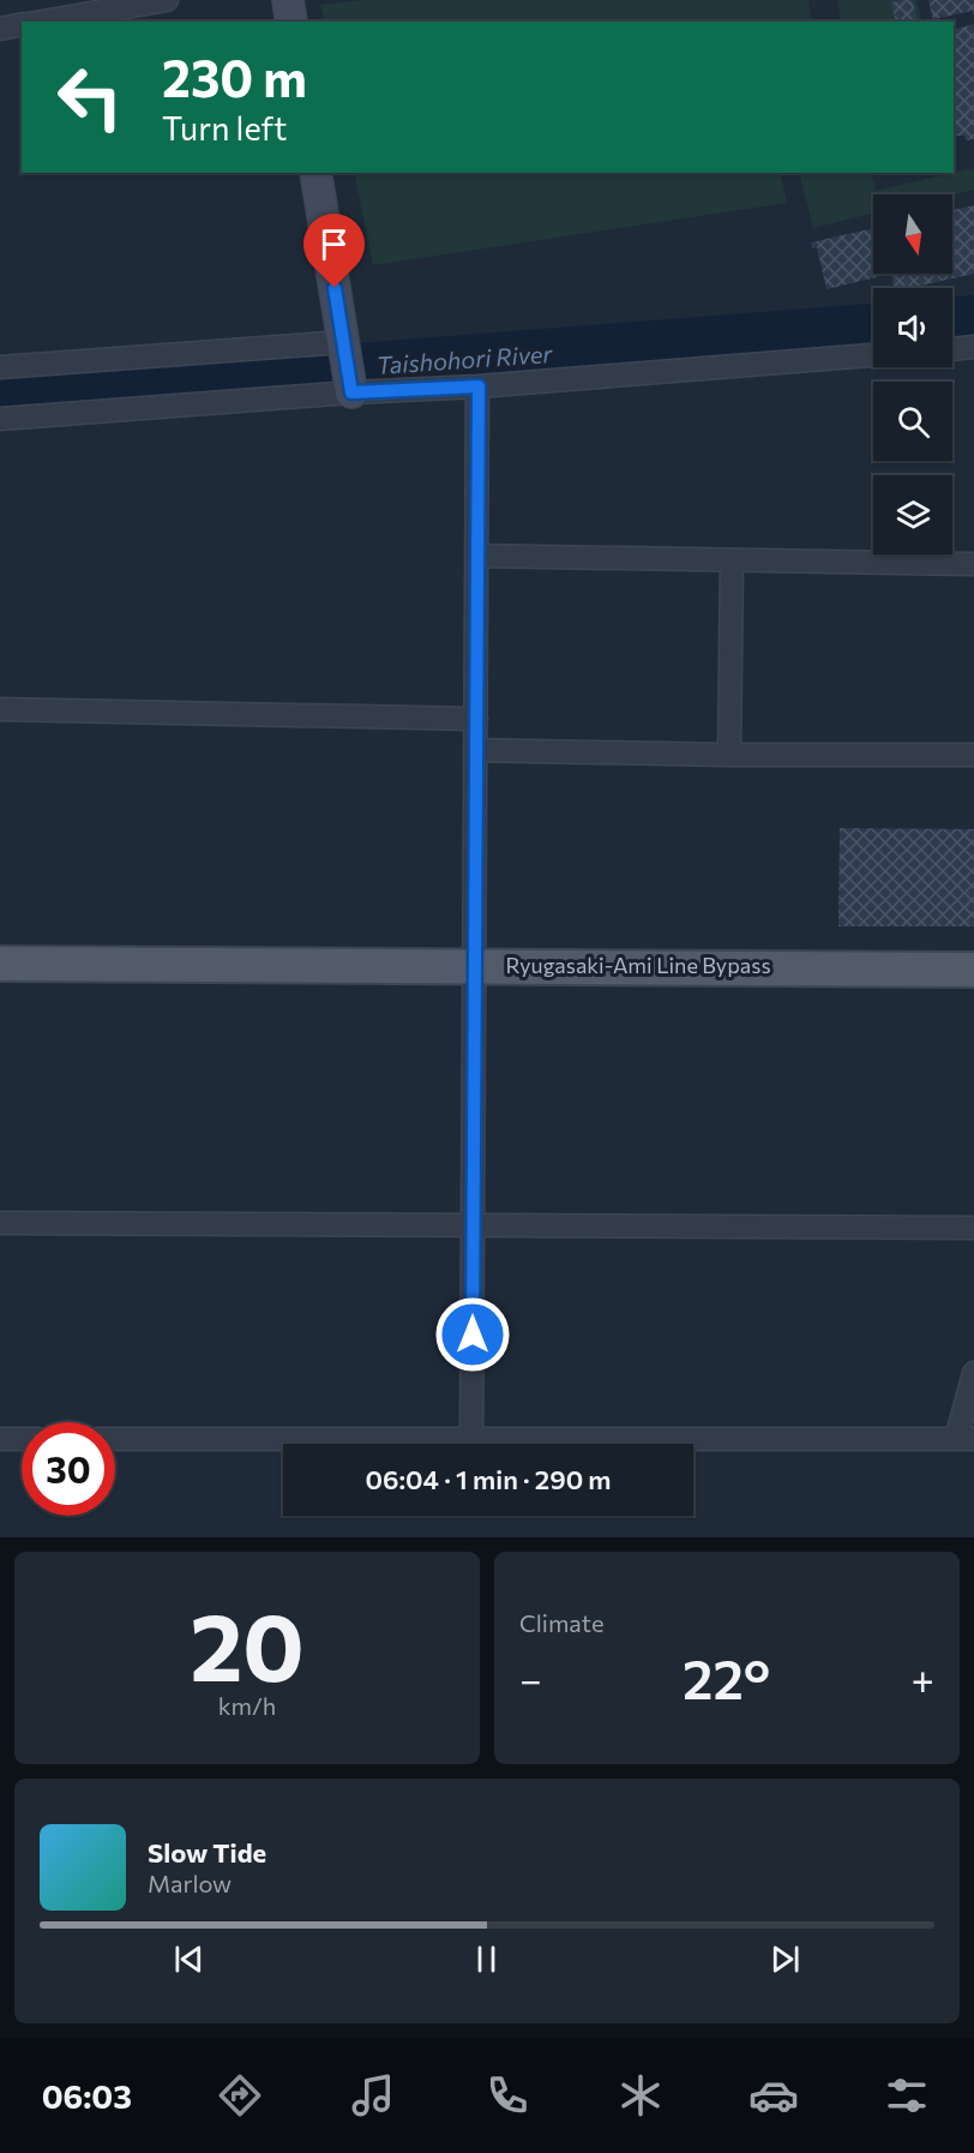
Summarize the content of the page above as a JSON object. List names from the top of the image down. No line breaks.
{"streets":{"main road":["Ryugasaki-Ami Line Bypass"]},"water":["Taishohori River"],"north":"bottom","page":{"turn":["230 m","Turn left"],"limit":"30","trip":"06:04 · 1 min · 290 m","tile":[["20","km/h"],"Climate"],"heat":["−","22°","+"],"song":["Slow Tide","Marlow"],"tabs":"06:03"}}
